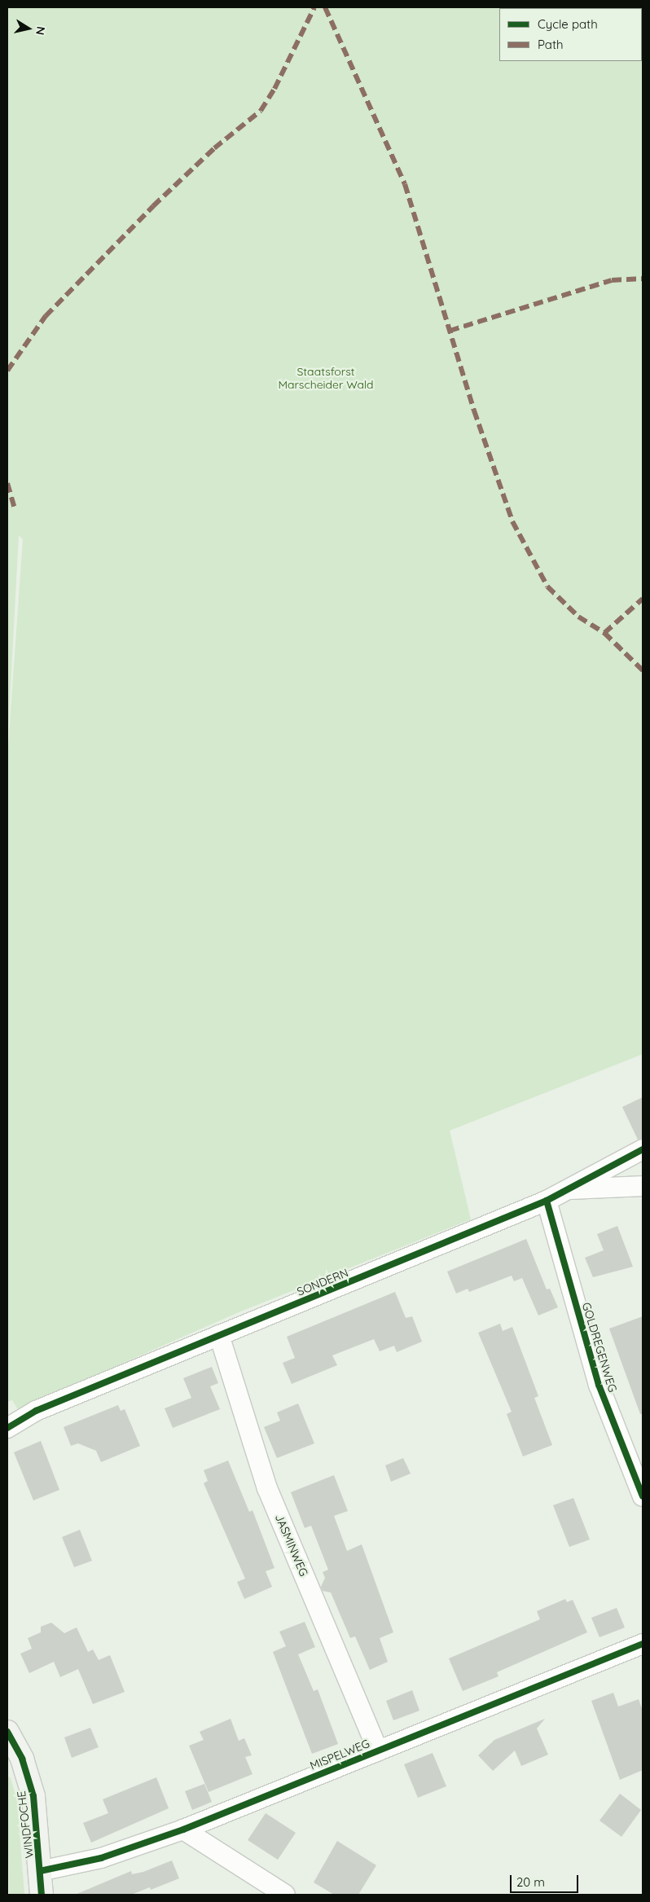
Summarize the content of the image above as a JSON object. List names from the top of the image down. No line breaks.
{"streets":{"main road":["WINDFOCHE"],"street":["SONDERN","GOLDREGENWEG","JASMINWEG","MISPELWEG"]},"crossings":[["SONDERN","GOLDREGENWEG"],["SONDERN","JASMINWEG"],["JASMINWEG","MISPELWEG"],["MISPELWEG","WINDFOCHE"]],"parks":["Staatsforst Marscheider Wald"],"legend":["Cycle path","Path"],"scale_bar":"20 m","north":"right"}
